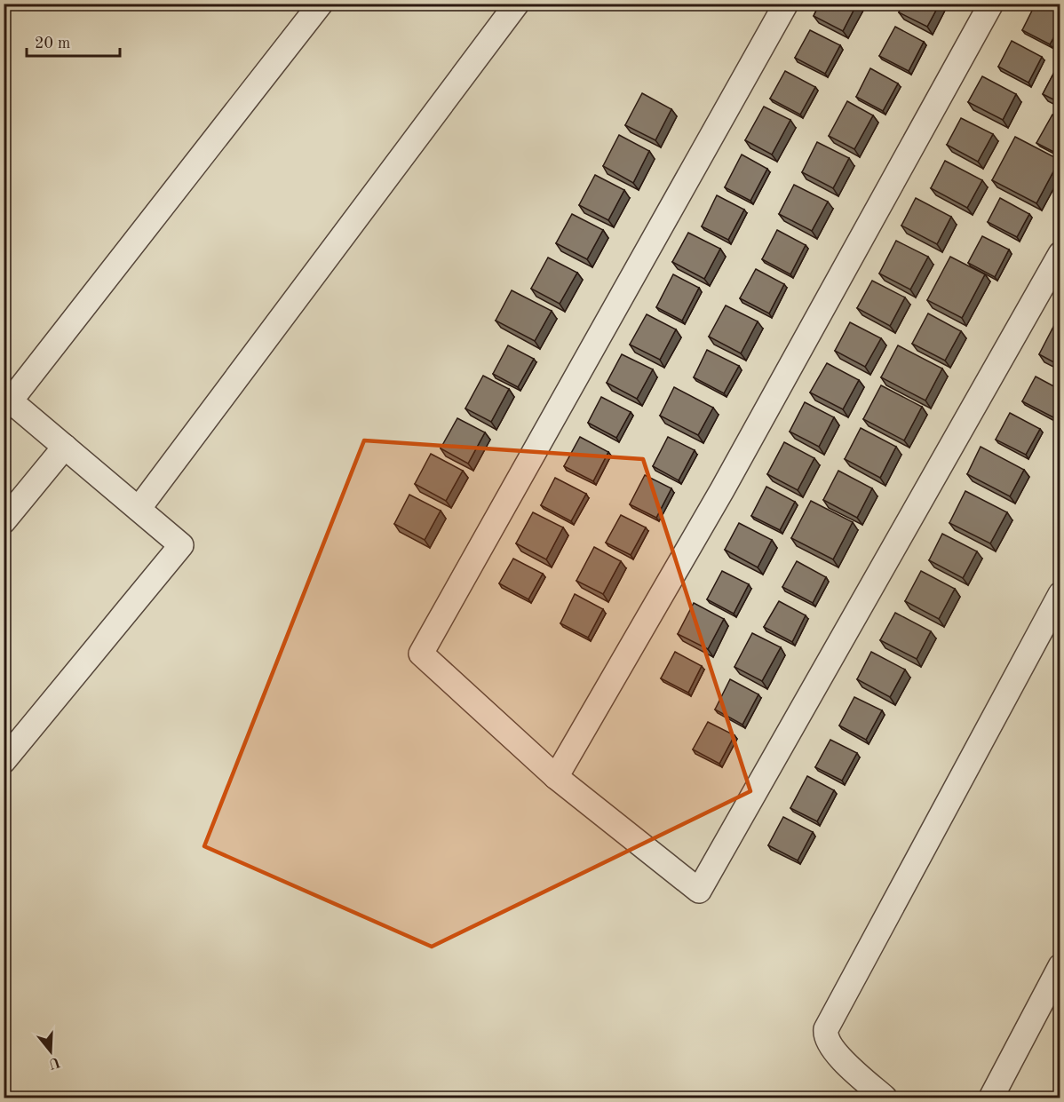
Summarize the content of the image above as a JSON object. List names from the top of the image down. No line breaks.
{"scale_bar":"20 m","north":"bottom"}
